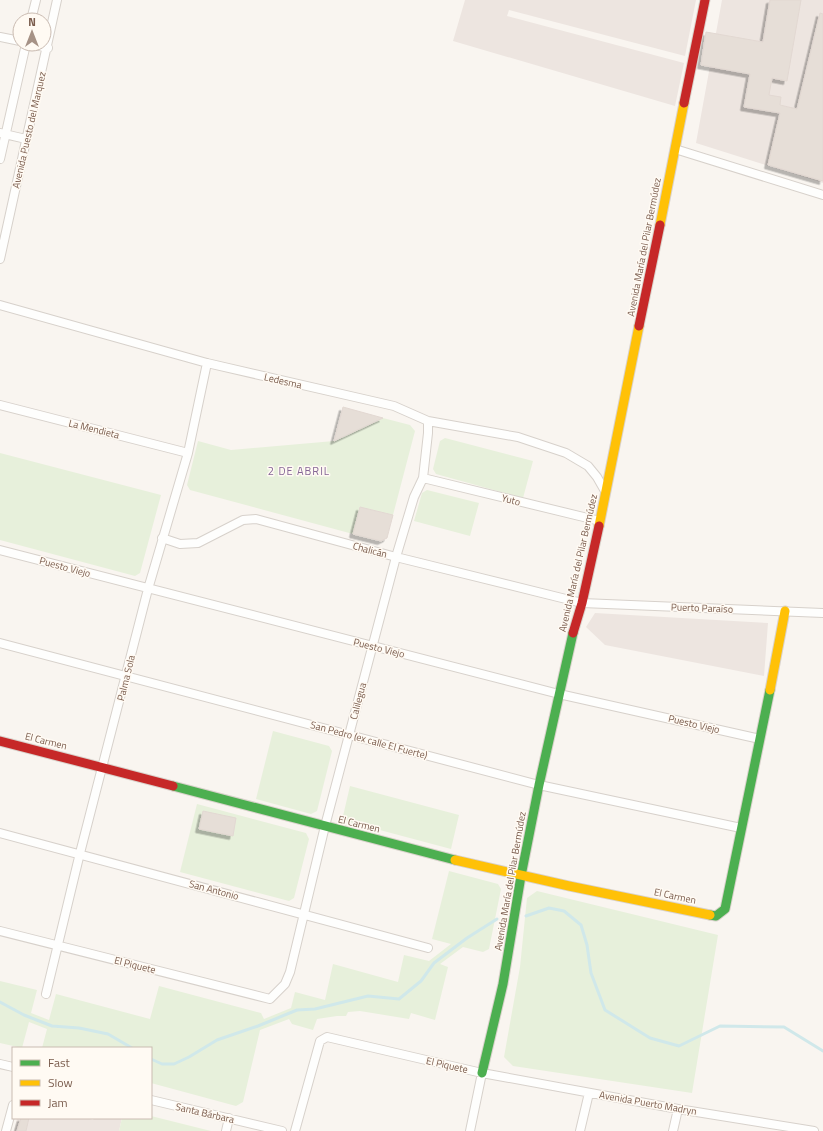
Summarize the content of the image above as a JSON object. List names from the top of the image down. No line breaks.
{"streets":{"street":["Avenida Puesto del Marquez","Avenida María del Pilar Bermúdez","Ledesma","La Mendieta","Yuto","Chalicán","Puesto Viejo","Puerto Paraíso","Palma Sola","Calilegua","San Pedro (ex calle El Fuerte)","El Carmen","San Antonio","El Piquete","Avenida Puerto Madryn","Santa Bárbara"]},"crossings":[["Avenida María del Pilar Bermúdez","Ledesma"],["Avenida María del Pilar Bermúdez","Yuto"],["Avenida María del Pilar Bermúdez","Chalicán"],["Avenida María del Pilar Bermúdez","Puesto Viejo"],["Avenida María del Pilar Bermúdez","Puerto Paraíso"],["Avenida María del Pilar Bermúdez","San Pedro (ex calle El Fuerte)"],["Avenida María del Pilar Bermúdez","El Carmen"],["Avenida María del Pilar Bermúdez","El Piquete"],["Avenida María del Pilar Bermúdez","Avenida Puerto Madryn"],["Ledesma","Palma Sola"],["Ledesma","Calilegua"],["La Mendieta","Palma Sola"],["Yuto","Calilegua"],["Chalicán","Puerto Paraíso"],["Chalicán","Palma Sola"],["Chalicán","Calilegua"],["Puesto Viejo","Palma Sola"],["Puesto Viejo","Calilegua"],["Palma Sola","San Pedro (ex calle El Fuerte)"],["Palma Sola","El Carmen"],["Palma Sola","San Antonio"],["Palma Sola","El Piquete"],["Calilegua","San Pedro (ex calle El Fuerte)"],["Calilegua","El Carmen"],["Calilegua","San Antonio"],["Calilegua","El Piquete"],["San Pedro (ex calle El Fuerte)","El Carmen"],["El Piquete","Avenida Puerto Madryn"]],"districts":["2 DE ABRIL"],"legend":["Fast","Slow","Jam"],"north":"top"}
